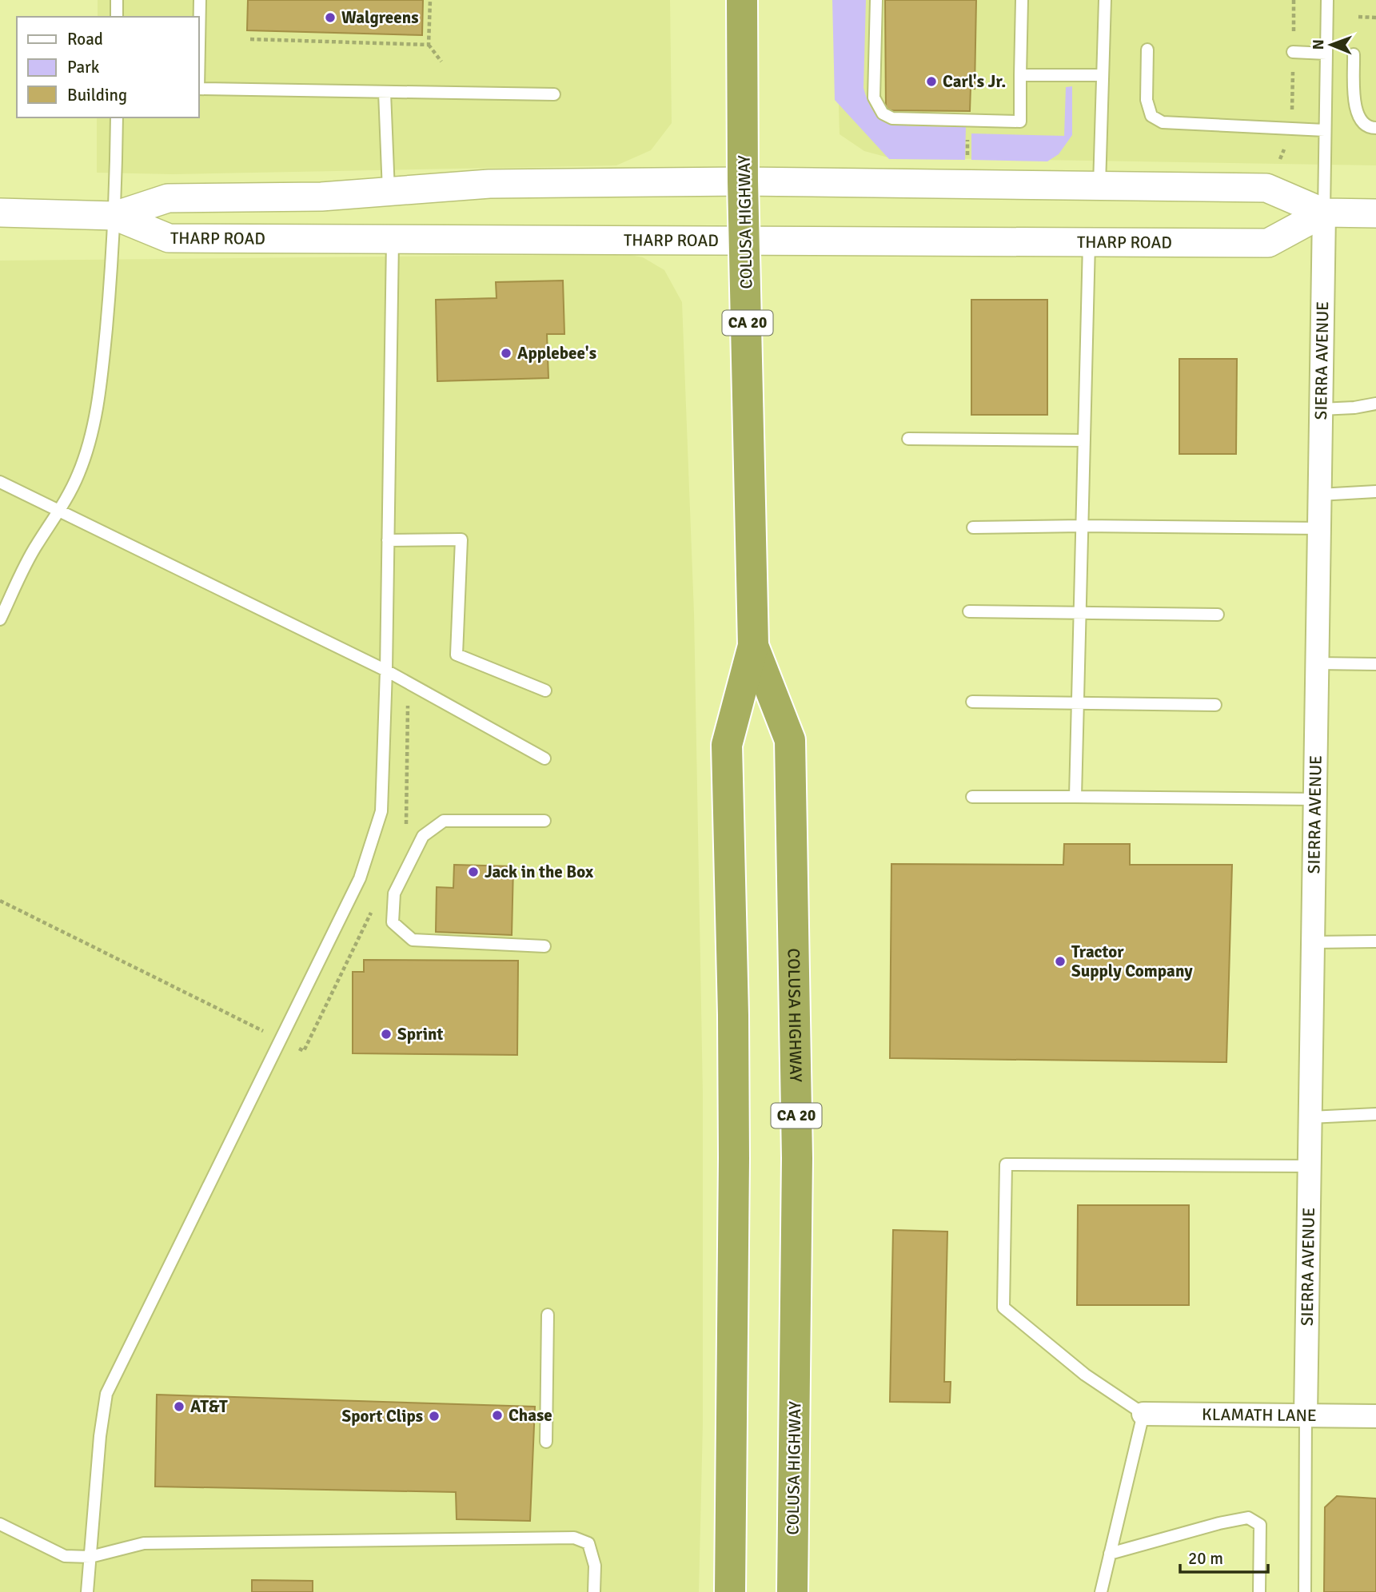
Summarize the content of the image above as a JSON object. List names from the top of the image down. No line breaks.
{"streets":{"highway":["COLUSA HIGHWAY","CA 20"],"street":["THARP ROAD","SIERRA AVENUE","KLAMATH LANE"]},"crossings":[["COLUSA HIGHWAY","THARP ROAD"],["THARP ROAD","SIERRA AVENUE"],["SIERRA AVENUE","KLAMATH LANE"]],"places":["Walgreens","Carl's Jr.","Applebee's","Jack in the Box","Tractor Supply Company","Sprint","AT&T","Chase","Sport Clips"],"legend":["Road","Park","Building"],"scale_bar":"20 m","north":"left"}
